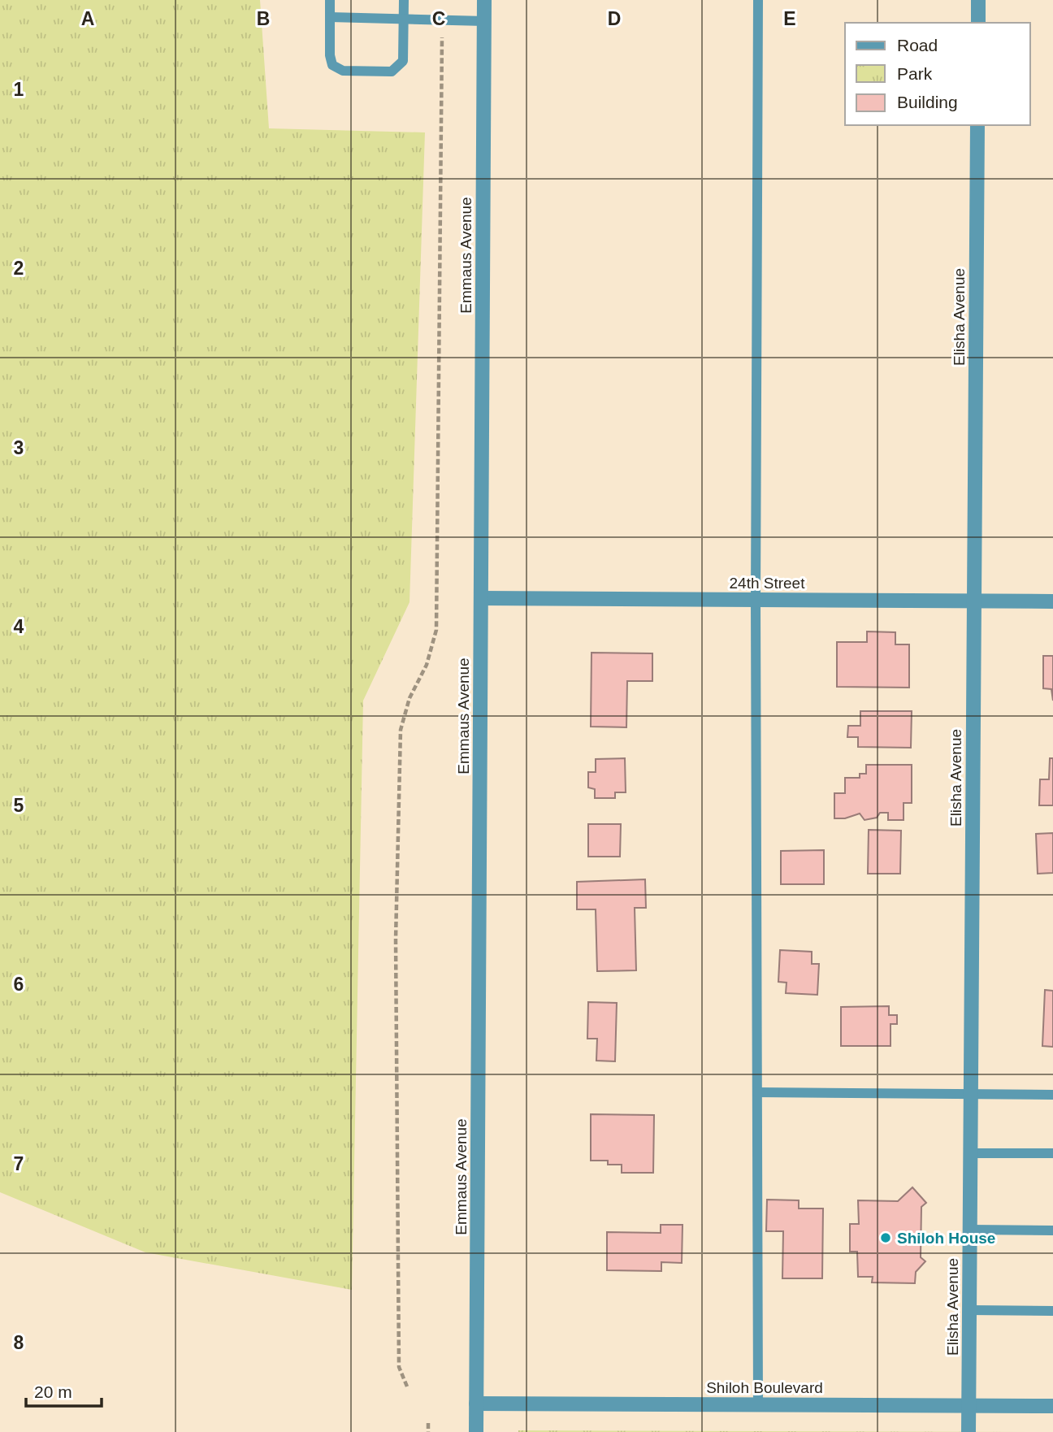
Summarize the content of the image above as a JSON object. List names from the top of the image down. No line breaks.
{"streets":{"street":["Emmaus Avenue","Elisha Avenue","24th Street","Shiloh Boulevard"]},"crossings":[["Emmaus Avenue","24th Street"],["Emmaus Avenue","Shiloh Boulevard"],["Elisha Avenue","24th Street"],["Elisha Avenue","Shiloh Boulevard"]],"places":["Shiloh House"],"legend":["Road","Park","Building"],"scale_bar":"20 m","grid":{"columns":["A","B","C","D","E"],"rows":["1","2","3","4","5","6","7","8"]}}
